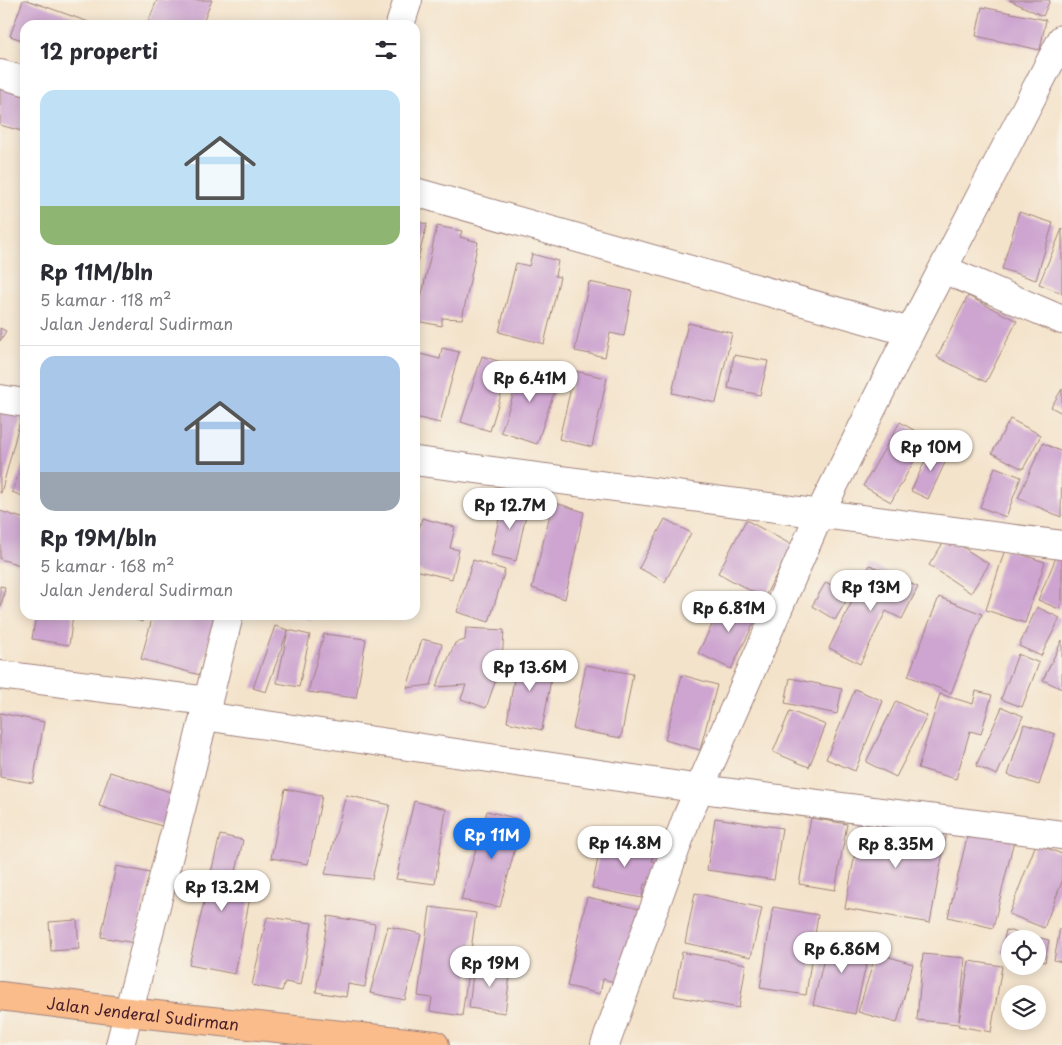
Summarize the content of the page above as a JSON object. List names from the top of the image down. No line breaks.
{"streets":{"highway":["Jalan Jenderal Sudirman"]},"page":{"heading":"12 properti","list":[{"name":"Rp 11M/bln","note":"5 kamar · 118 m² · Jalan Jenderal Sudirman"},{"name":"Rp 19M/bln","note":"5 kamar · 168 m² · Jalan Jenderal Sudirman"}],"price":["Rp 6.41M","Rp 10M","Rp 12.7M","Rp 13M","Rp 6.81M","Rp 13.6M","Rp 11M","Rp 14.8M","Rp 8.35M","Rp 13.2M","Rp 6.86M","Rp 19M"]}}
